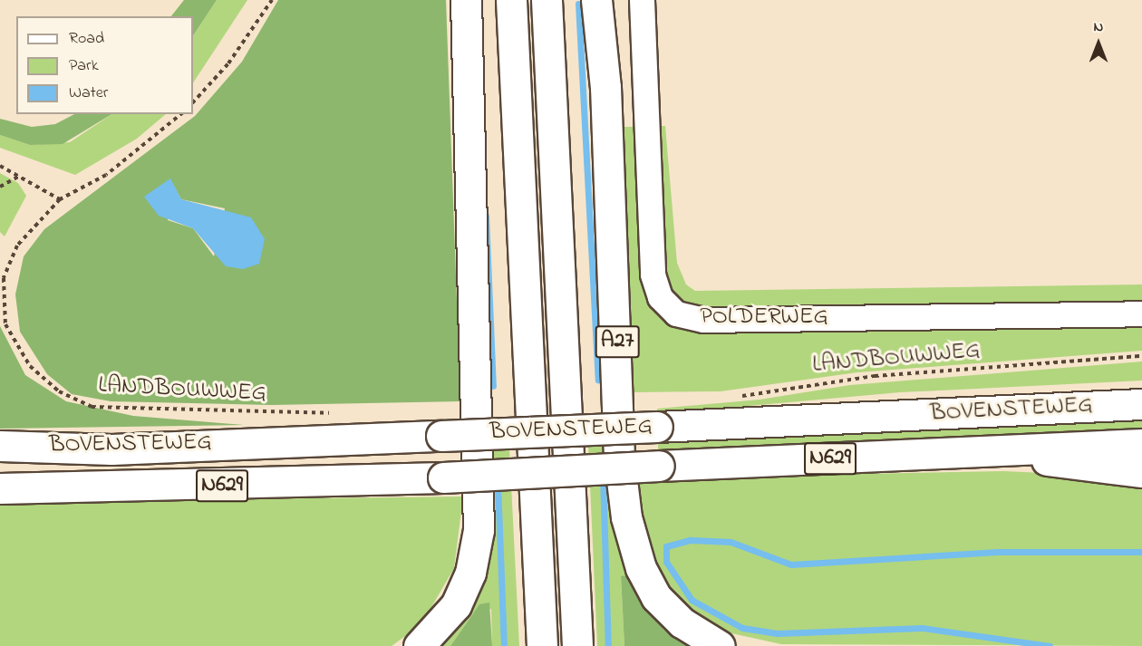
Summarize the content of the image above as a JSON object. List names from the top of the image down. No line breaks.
{"streets":{"main road":["A27","BOVENSTEWEG","N629"],"street":["POLDERWEG"],"path":["LANDBOUWWEG"]},"crossings":[["BOVENSTEWEG","N629"]],"legend":["Road","Park","Water"],"north":"top"}
